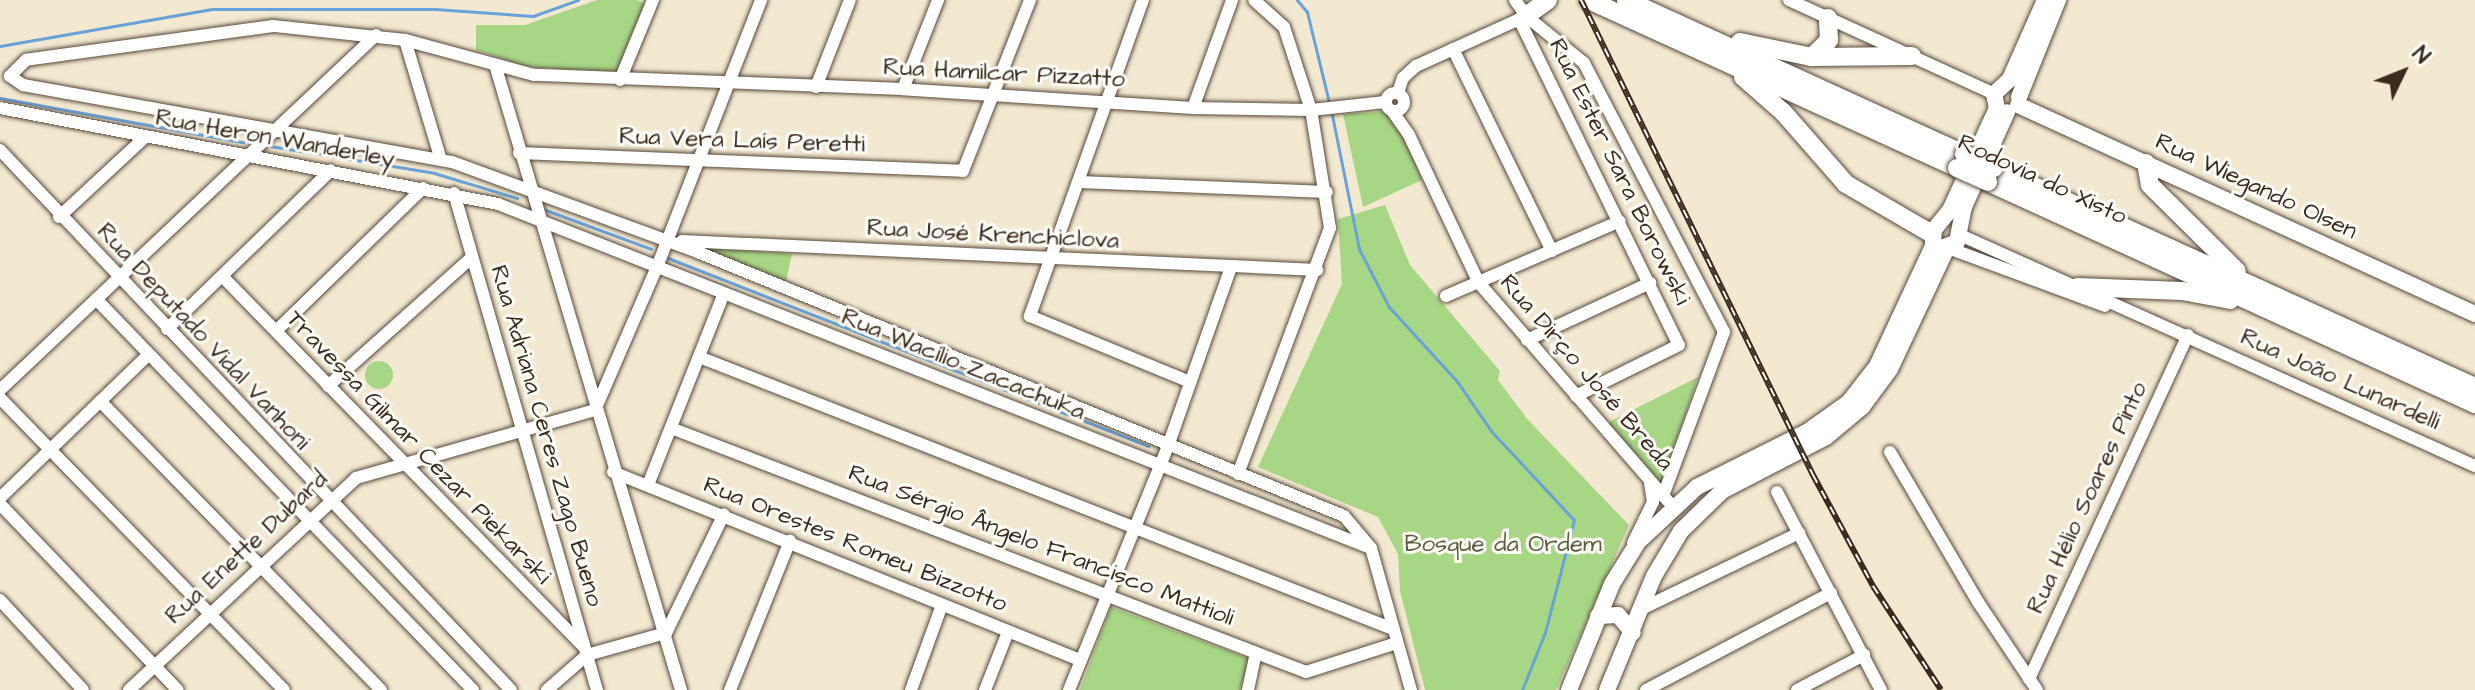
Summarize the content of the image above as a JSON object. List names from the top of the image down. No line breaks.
{"streets":{"highway":["Rodovia do Xisto"],"main road":["Rua Wiegando Olsen"],"street":["Rua Hamilcar Pizzatto","Rua Heron Wanderley","Rua Vera Laís Peretti","Rua Ester Sara Borowski","Rua José Krenchiclova","Rua Deputado Vidal Vanhoni","Rua Wacílio Zacachuka","Rua Dirço José Breda","Rua João Lunardelli","Rua Adriana Ceres Zago Bueno","Travessa Gilmar Cezar Piekarski","Rua Hélio Soares Pinto","Rua Orestes Romeu Bizzotto","Rua Sérgio Ângelo Francisco Mattioli","Rua Enette Dubard"]},"crossings":[["Rua Hamilcar Pizzatto","Rua Heron Wanderley"],["Rua Hamilcar Pizzatto","Rua Vera Laís Peretti"],["Rua Hamilcar Pizzatto","Rua Dirço José Breda"],["Rua Heron Wanderley","Rua Wacílio Zacachuka"],["Rua Heron Wanderley","Rua Adriana Ceres Zago Bueno"],["Rua Ester Sara Borowski","Rua Dirço José Breda"],["Rua José Krenchiclova","Rua Wacílio Zacachuka"],["Rua Deputado Vidal Vanhoni","Rua Enette Dubard"],["Rua João Lunardelli","Rua Hélio Soares Pinto"],["Rua Adriana Ceres Zago Bueno","Travessa Gilmar Cezar Piekarski"],["Rua Adriana Ceres Zago Bueno","Rua Enette Dubard"],["Travessa Gilmar Cezar Piekarski","Rua Enette Dubard"]],"parks":["Bosque da Ordem"],"north":"top right"}
